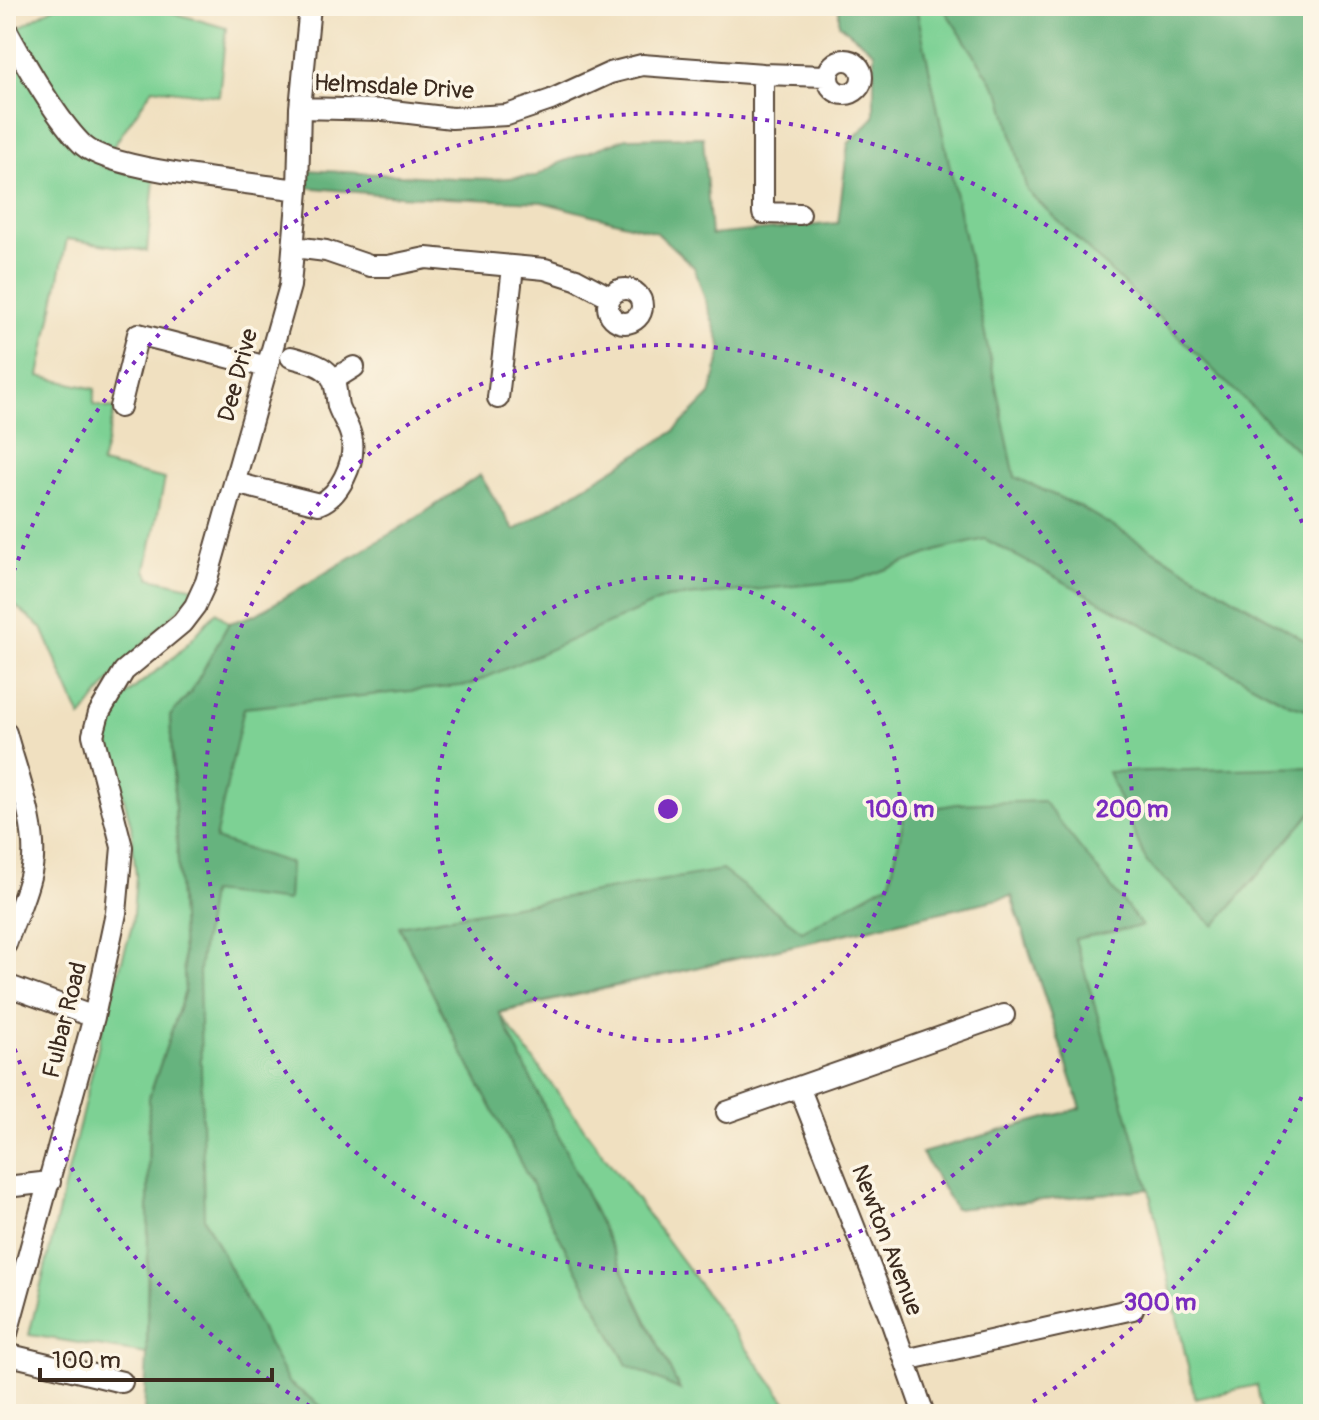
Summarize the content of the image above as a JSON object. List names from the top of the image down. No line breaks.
{"streets":{"street":["Helmsdale Drive","Dee Drive","Fulbar Road","Newton Avenue"]},"crossings":[["Helmsdale Drive","Dee Drive"],["Dee Drive","Fulbar Road"]],"scale_bar":"100 m","rings":["100 m","200 m","300 m"]}
